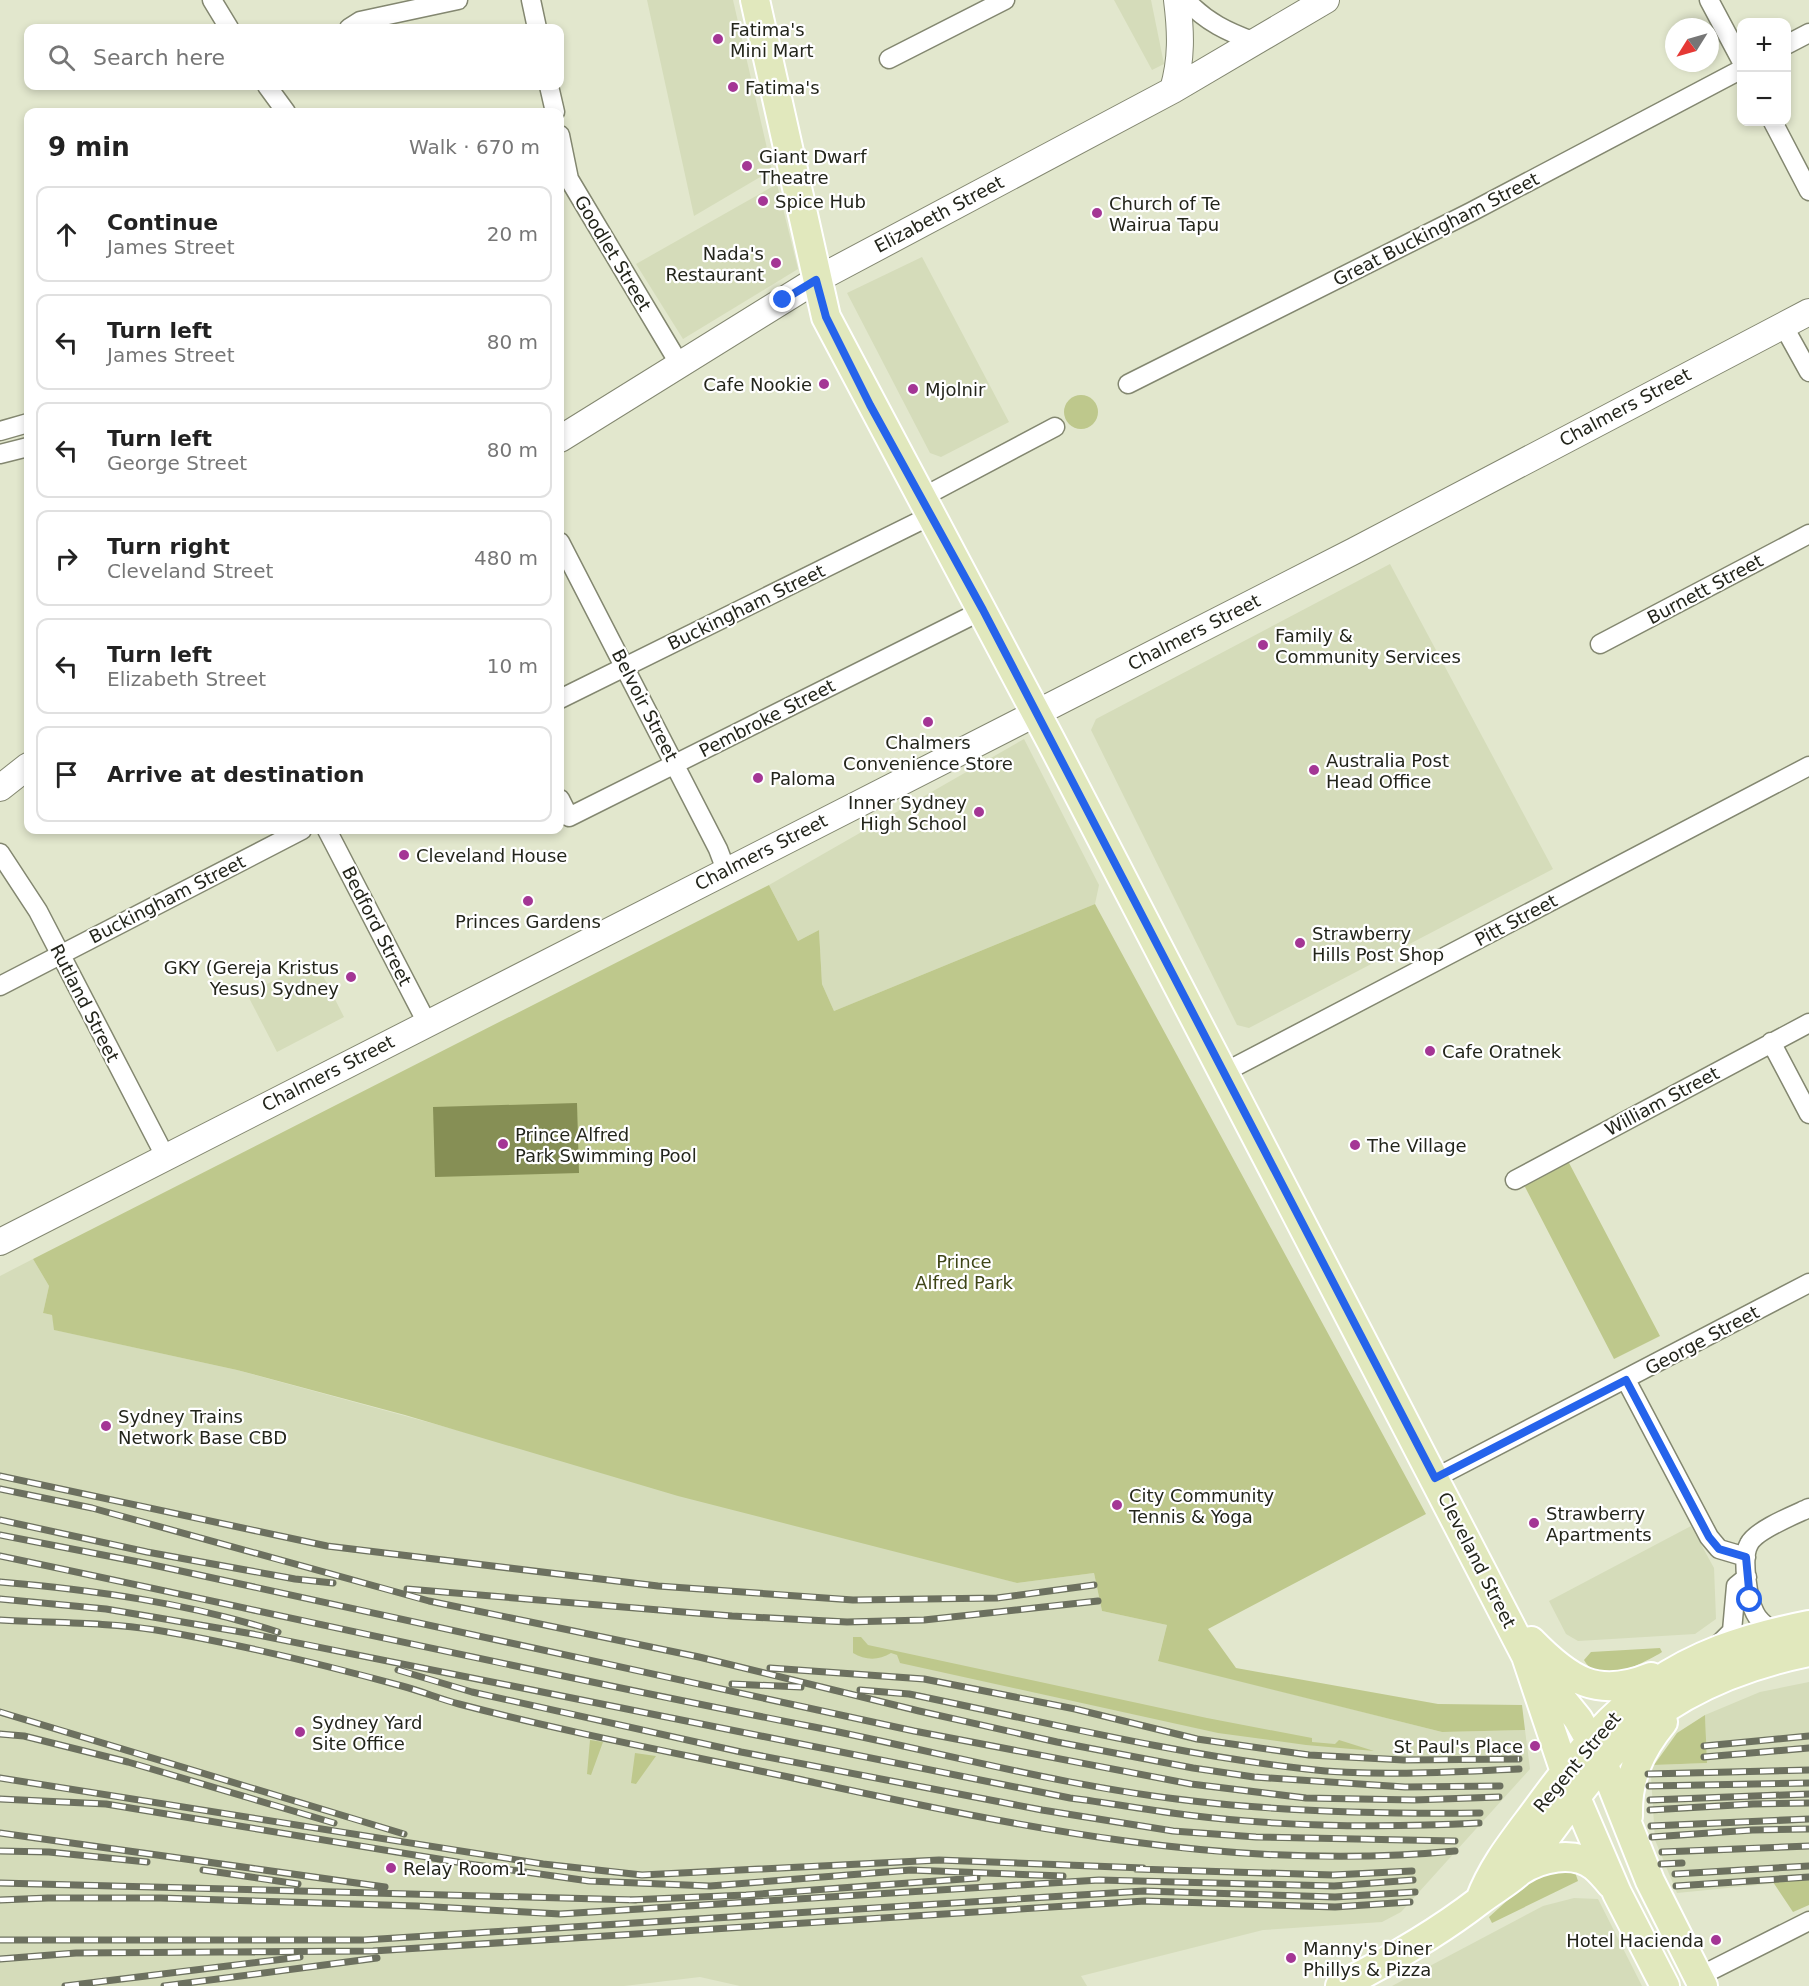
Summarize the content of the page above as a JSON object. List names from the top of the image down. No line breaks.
{"streets":{"main road":["Elizabeth Street","Chalmers Street","Cleveland Street","Regent Street"],"street":["Great Buckingham Street","Goodlet Street","Burnett Street","Buckingham Street","Belvoir Street","Pembroke Street","Pitt Street","Bedford Street","Rutland Street","William Street","George Street"]},"crossings":[["Elizabeth Street","Goodlet Street"],["Elizabeth Street","Cleveland Street"],["Chalmers Street","Belvoir Street"],["Chalmers Street","Bedford Street"],["Chalmers Street","Rutland Street"],["Chalmers Street","Cleveland Street"],["Buckingham Street","Belvoir Street"],["Buckingham Street","Rutland Street"],["Buckingham Street","Cleveland Street"],["Belvoir Street","Pembroke Street"],["Pembroke Street","Cleveland Street"],["Pitt Street","Cleveland Street"],["George Street","Cleveland Street"],["Cleveland Street","Regent Street"]],"parks":["Prince Alfred Park"],"places":["Fatima's Mini Mart","Fatima's","Giant Dwarf Theatre","Spice Hub","Church of Te Wairua Tapu","Nada's Restaurant","Cafe Nookie","Mjolnir","Family & Community Services","Chalmers Convenience Store","Australia Post Head Office","Paloma","Inner Sydney High School","Cleveland House","Princes Gardens","Strawberry Hills Post Shop","GKY (Gereja Kristus Yesus) Sydney","Cafe Oratnek","Prince Alfred Park Swimming Pool","The Village","Sydney Trains Network Base CBD","City Community Tennis & Yoga","Strawberry Apartments","Sydney Yard Site Office","St Paul's Place","Relay Room 1","Hotel Hacienda","Manny's Diner Phillys & Pizza"],"north":"bottom left","page":{"map_buttons":["+","−"],"search":"Search here","heading":["9 min","Walk · 670 m"],"list":[["Continue","James Street","20 m"],["Turn left","James Street","80 m"],["Turn left","George Street","80 m"],["Turn right","Cleveland Street","480 m"],["Turn left","Elizabeth Street","10 m"],"Arrive at destination"]}}
